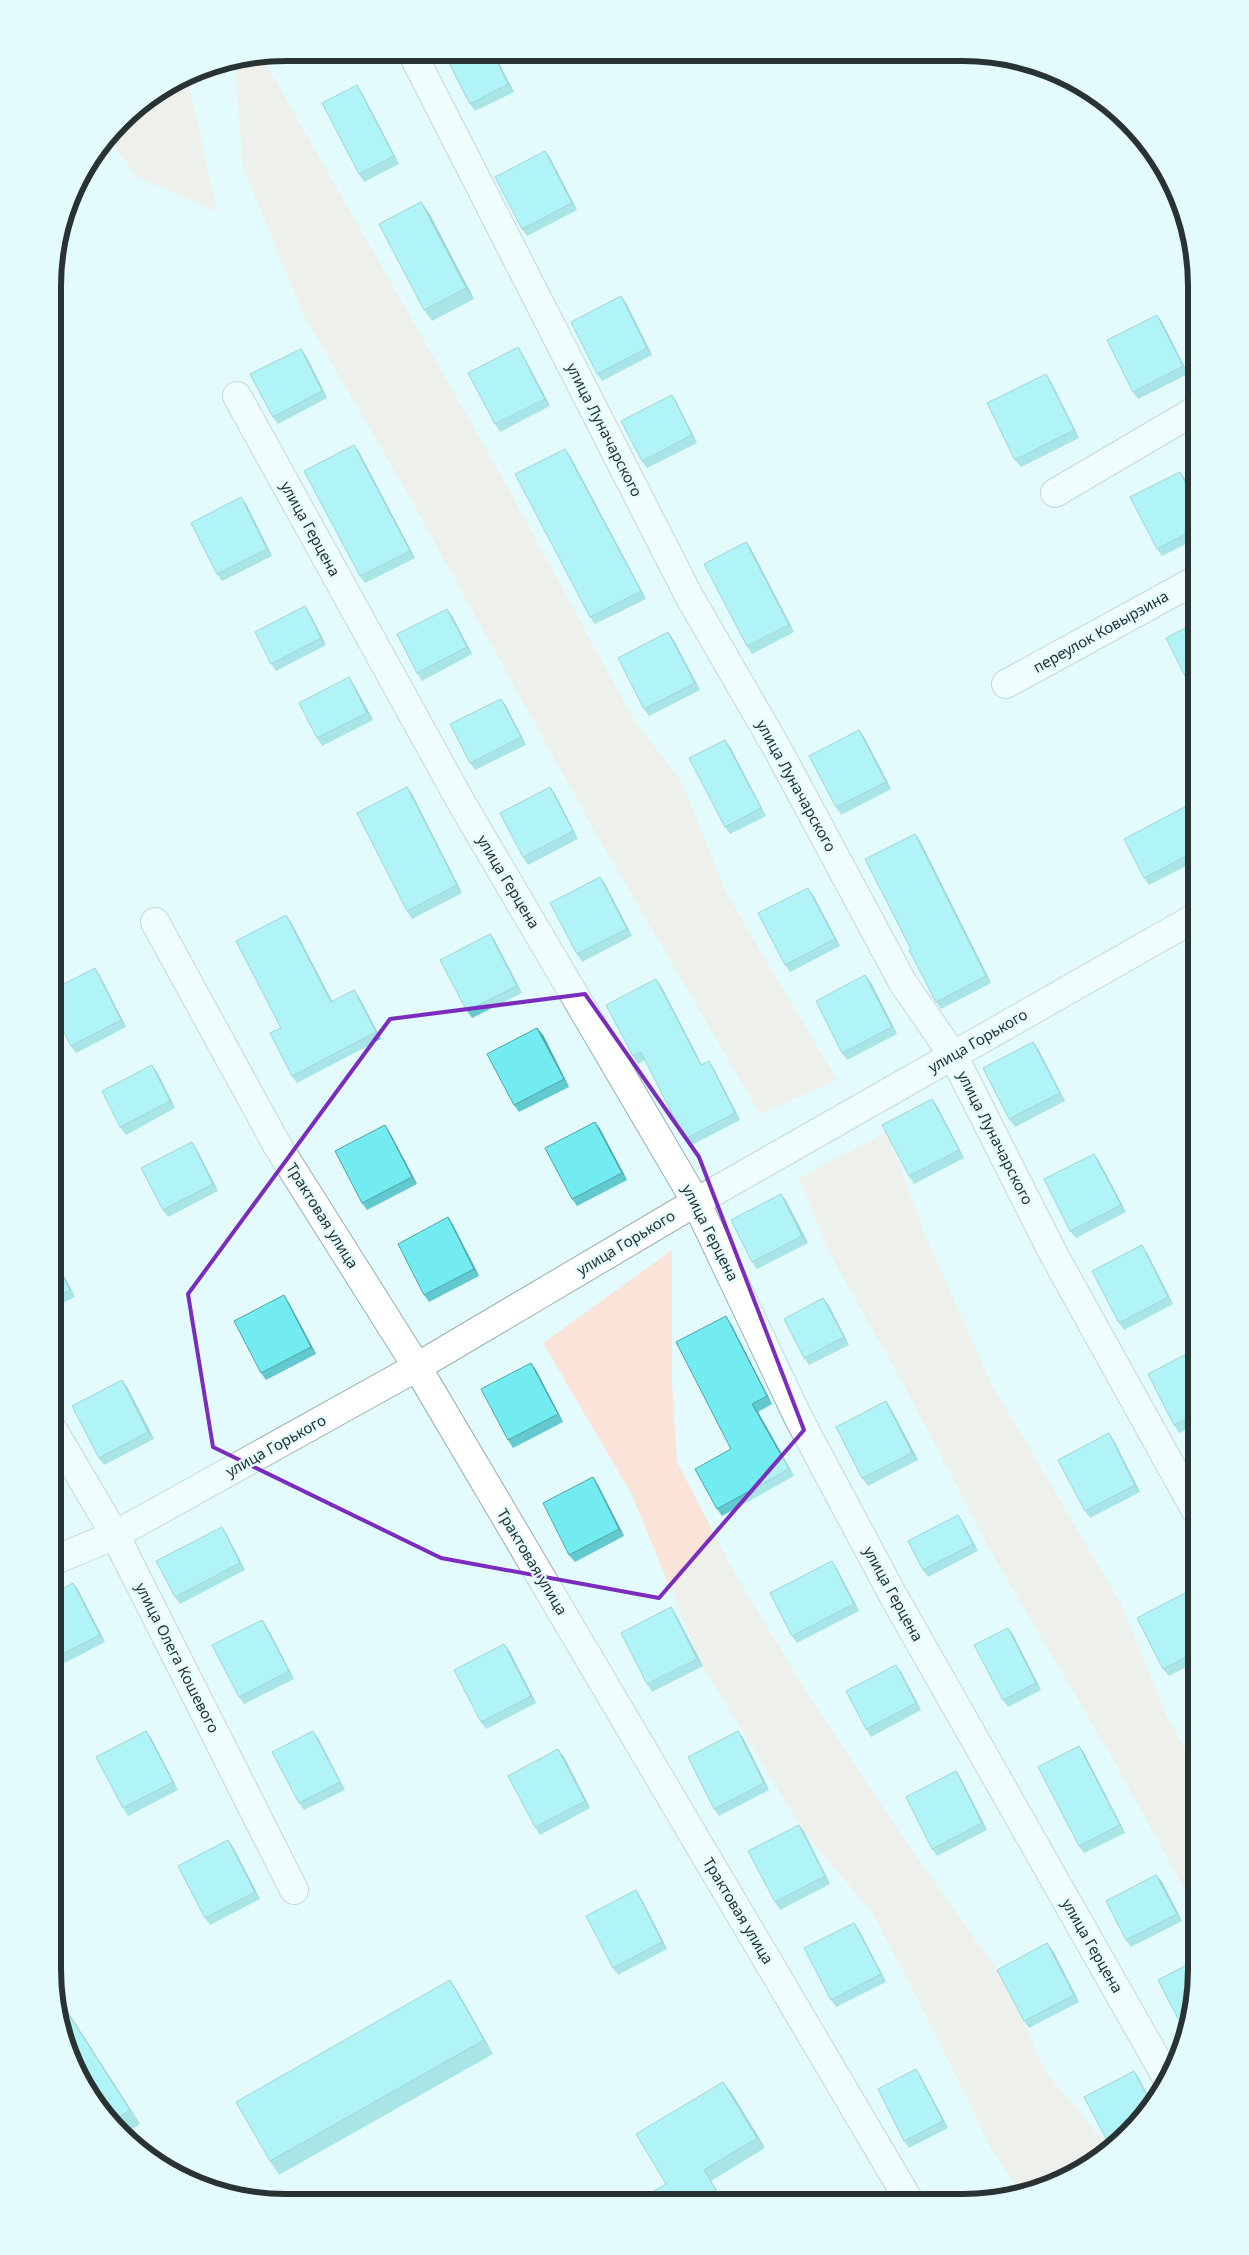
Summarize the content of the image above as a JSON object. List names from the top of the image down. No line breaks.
{"streets":{"street":["улица Луначарского","улица Герцена","переулок Ковырзина","улица Горького","Трактовая улица","улица Олега Кошевого"]},"crossings":[["улица Луначарского","улица Горького"],["улица Герцена","улица Горького"],["улица Горького","Трактовая улица"],["улица Горького","улица Олега Кошевого"]]}
